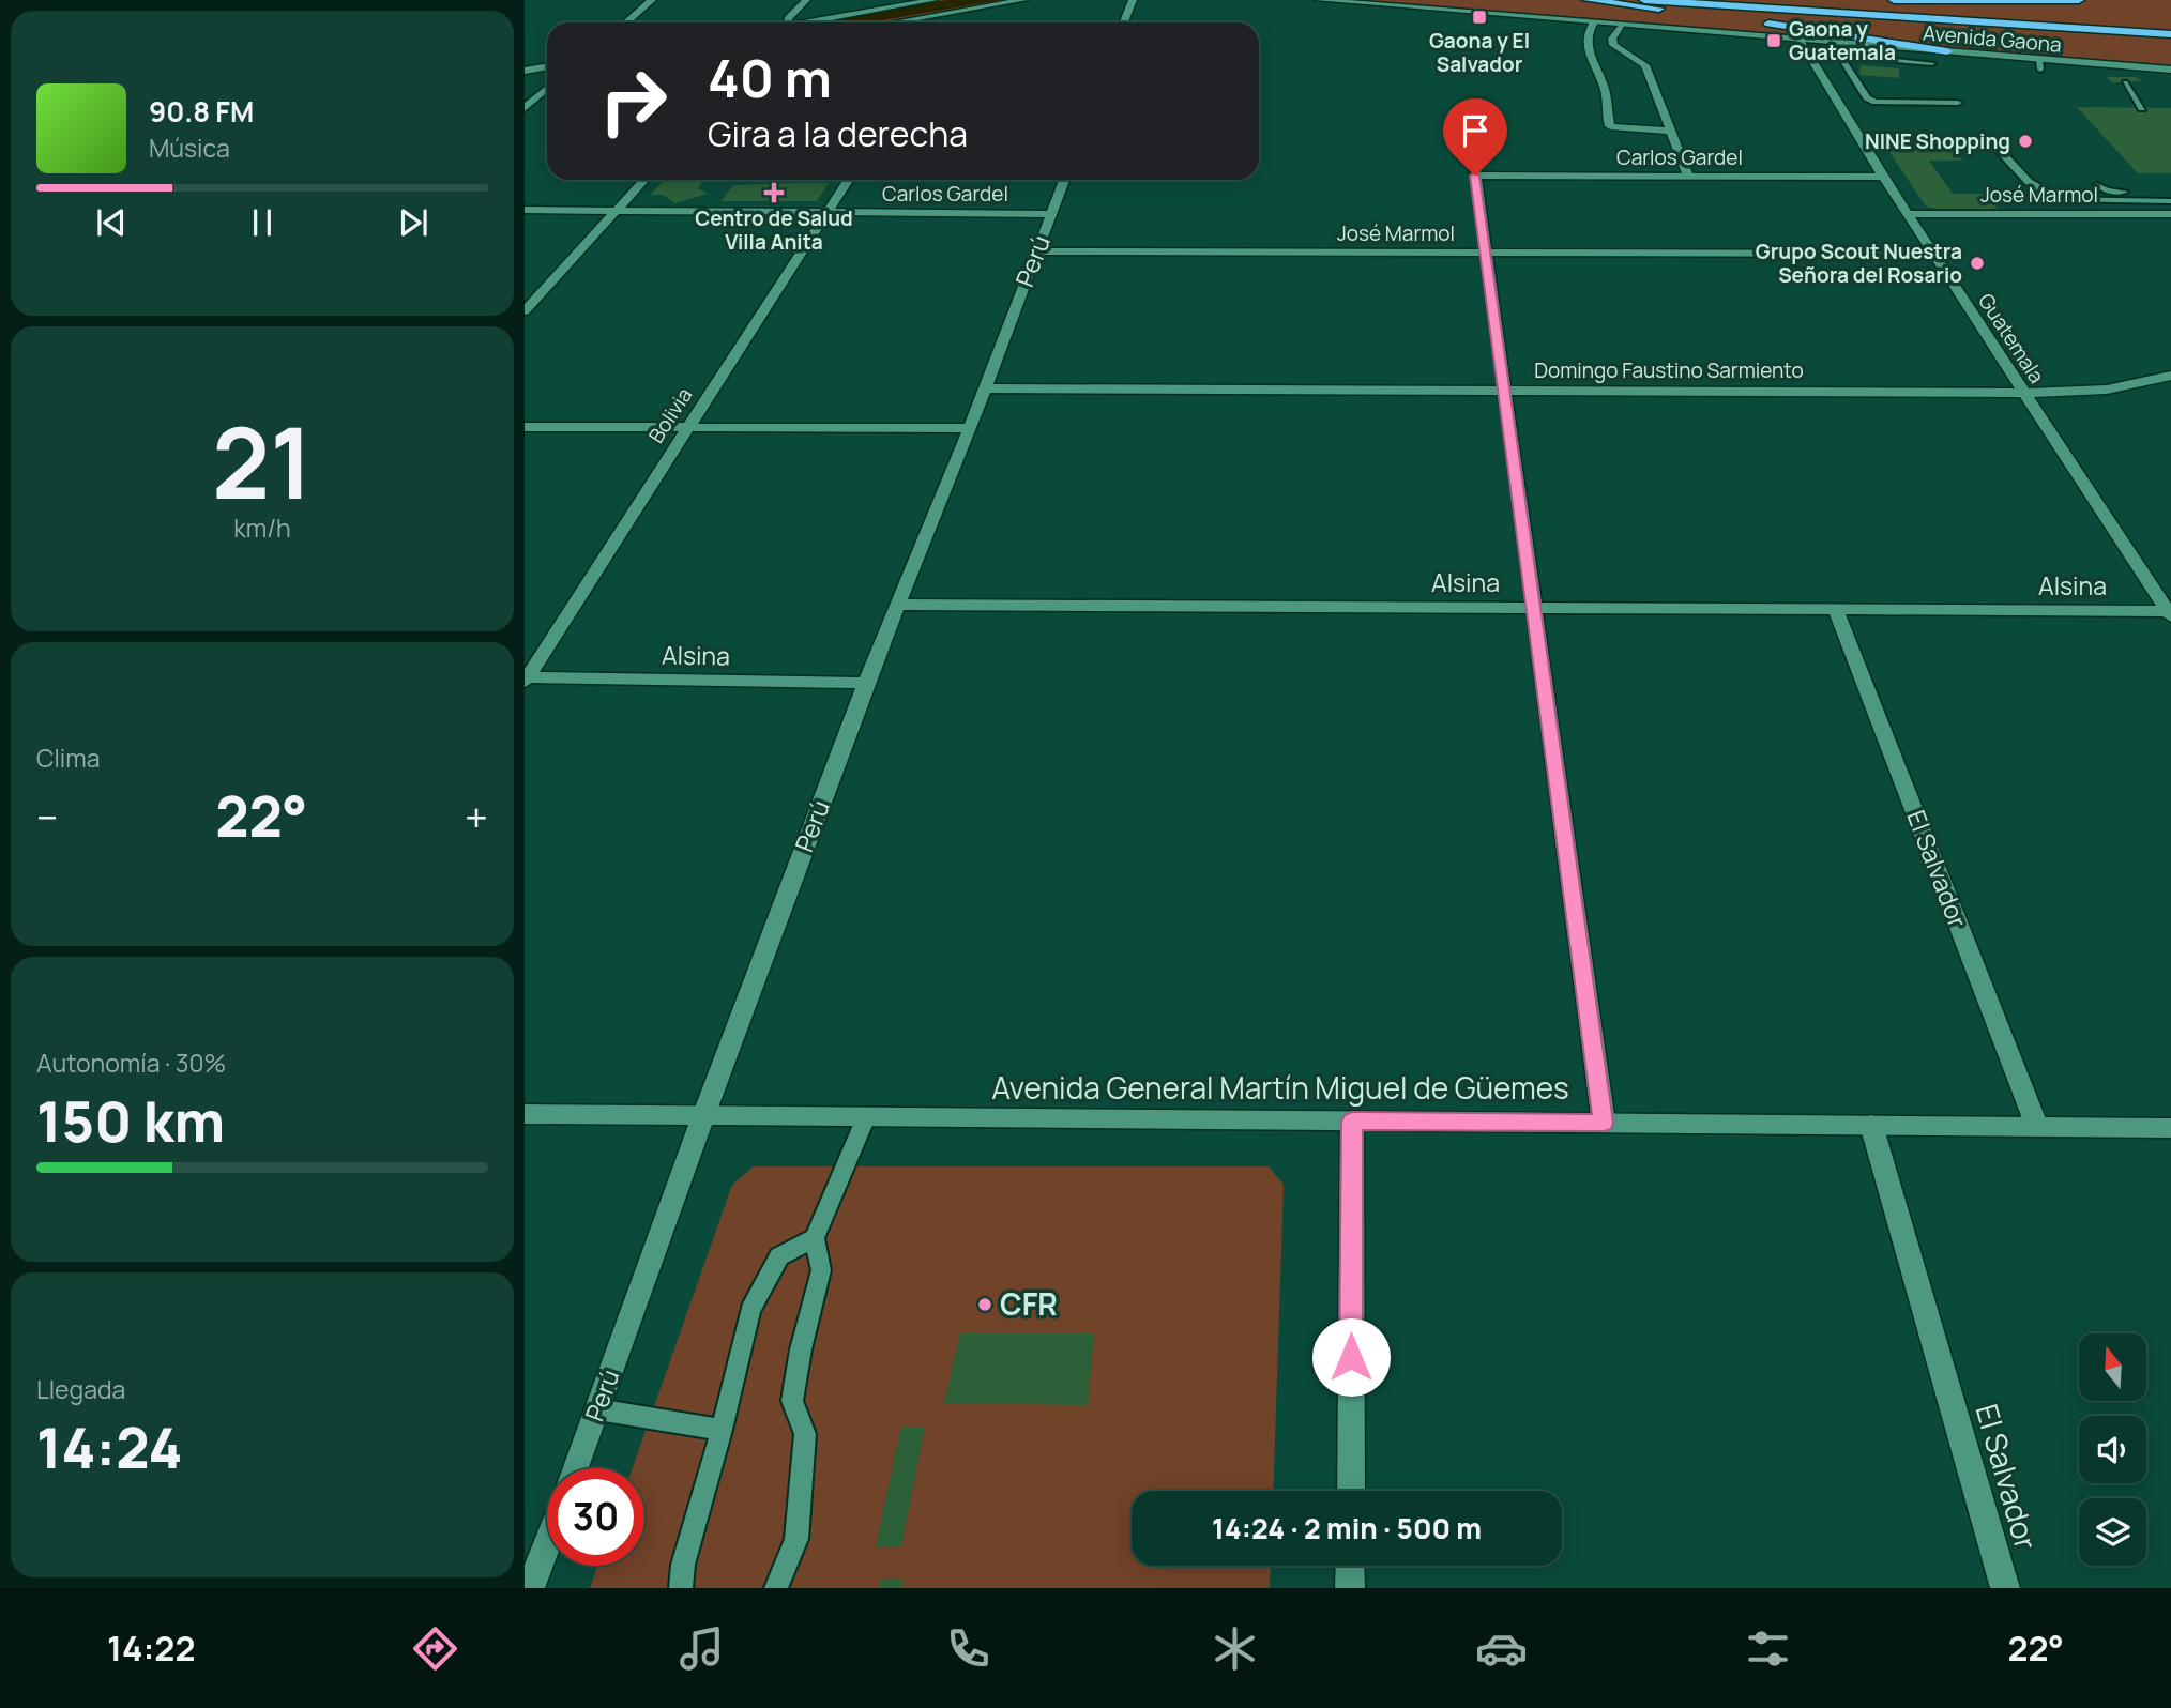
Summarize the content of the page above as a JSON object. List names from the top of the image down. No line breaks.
{"streets":{"street":["Avenida Gaona","Carlos Gardel","José Marmol","Perú","Guatemala","Domingo Faustino Sarmiento","Bolivia","Alsina","El Salvador","Avenida General Martín Miguel de Güemes"]},"crossings":[["Avenida Gaona","Guatemala"],["Carlos Gardel","Perú"],["Carlos Gardel","Guatemala"],["Carlos Gardel","Bolivia"],["José Marmol","Perú"],["José Marmol","Guatemala"],["Perú","Domingo Faustino Sarmiento"],["Perú","Alsina"],["Perú","Avenida General Martín Miguel de Güemes"],["Guatemala","Domingo Faustino Sarmiento"],["Guatemala","Alsina"],["Bolivia","Alsina"],["Alsina","El Salvador"],["El Salvador","Avenida General Martín Miguel de Güemes"]],"places":{"transit":["Gaona y El Salvador","Gaona y Guatemala"],"other":["NINE Shopping","Grupo Scout Nuestra Señora del Rosario","CFR"],"health":["Centro de Salud Villa Anita"]},"north":"top","page":{"turn":["40 m","Gira a la derecha"],"song":["90.8 FM","Música"],"tile":[["21","km/h"],"Clima",["Autonomía · 30%","150 km"],["Llegada","14:24"]],"heat":["−","22°","+"],"limit":"30","trip":"14:24 · 2 min · 500 m","tabs":["14:22","22°"]}}
